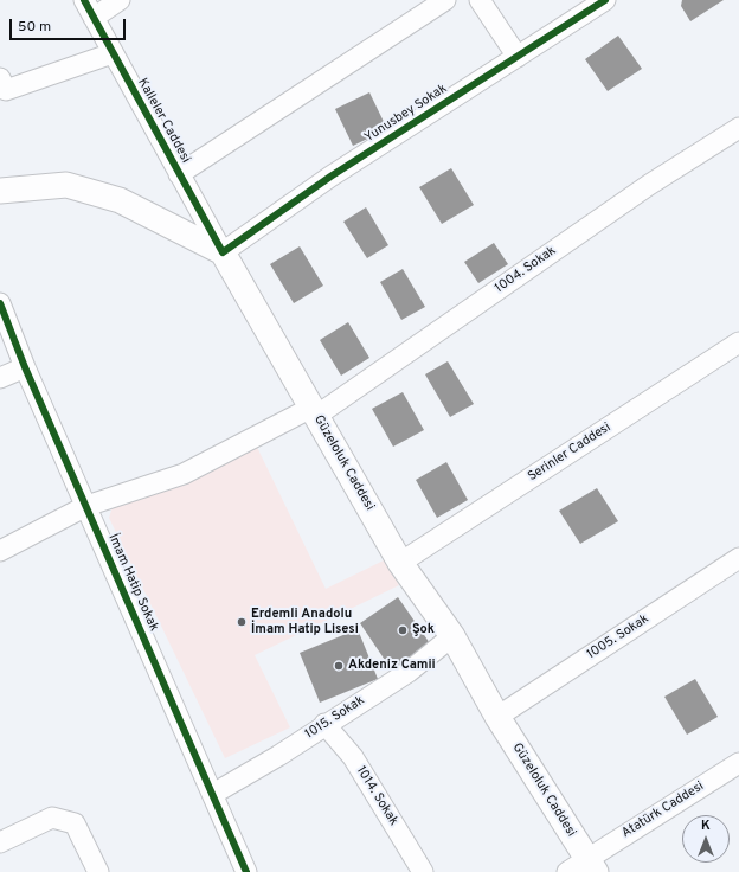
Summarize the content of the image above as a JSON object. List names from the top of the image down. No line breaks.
{"streets":{"main road":["Güzeloluk Caddesi"],"street":["Yunusbey Sokak","Kalleler Caddesi","1004. Sokak","Serinler Caddesi","İmam Hatip Sokak","1005. Sokak","1015. Sokak","1014. Sokak","Atatürk Caddesi"]},"crossings":[["Yunusbey Sokak","Kalleler Caddesi"],["Yunusbey Sokak","Güzeloluk Caddesi"],["Kalleler Caddesi","Güzeloluk Caddesi"],["1004. Sokak","Güzeloluk Caddesi"],["1004. Sokak","İmam Hatip Sokak"],["Serinler Caddesi","Güzeloluk Caddesi"],["Güzeloluk Caddesi","1005. Sokak"],["Güzeloluk Caddesi","1015. Sokak"],["Güzeloluk Caddesi","Atatürk Caddesi"],["İmam Hatip Sokak","1015. Sokak"],["1015. Sokak","1014. Sokak"]],"places":["Erdemli Anadolu İmam Hatip Lisesi","Şok","Akdeniz Camii"],"scale_bar":"50 m","north":"top"}
